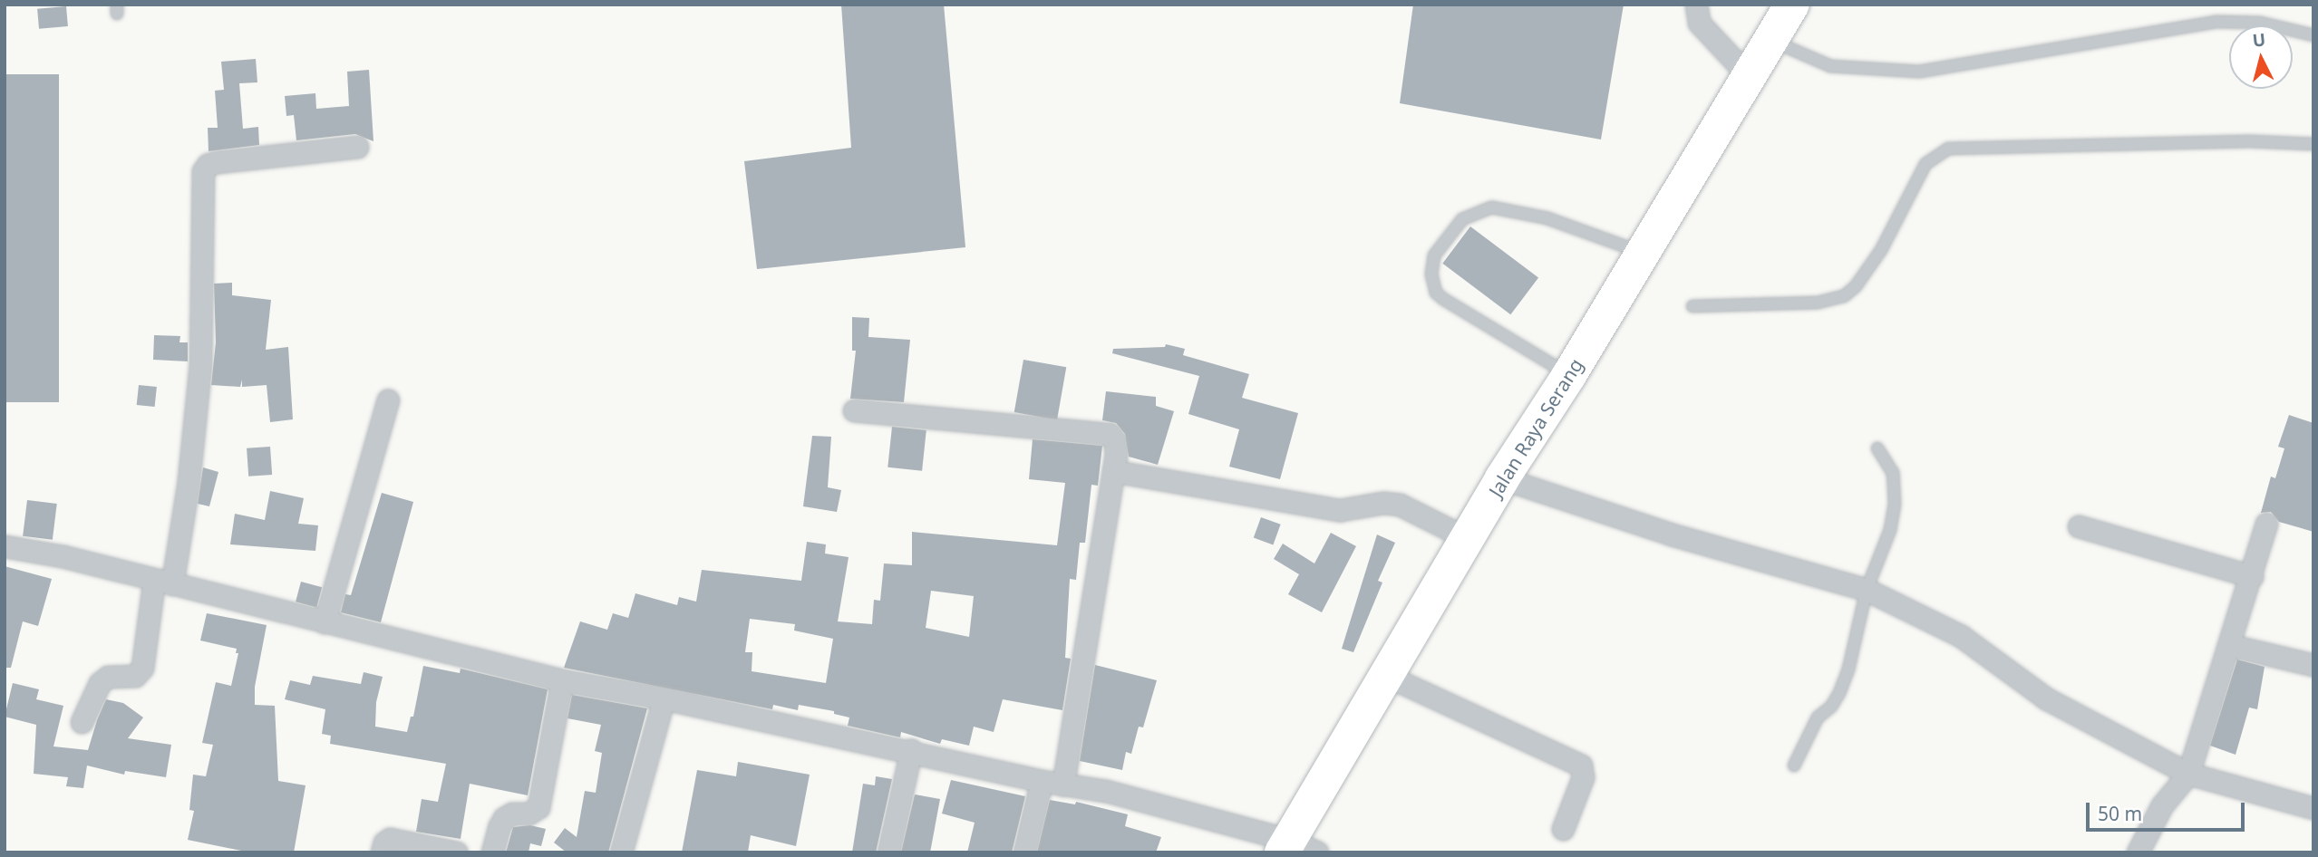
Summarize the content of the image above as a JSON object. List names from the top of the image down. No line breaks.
{"streets":{"highway":["Jalan Raya Serang"]},"scale_bar":"50 m","north":"top"}
